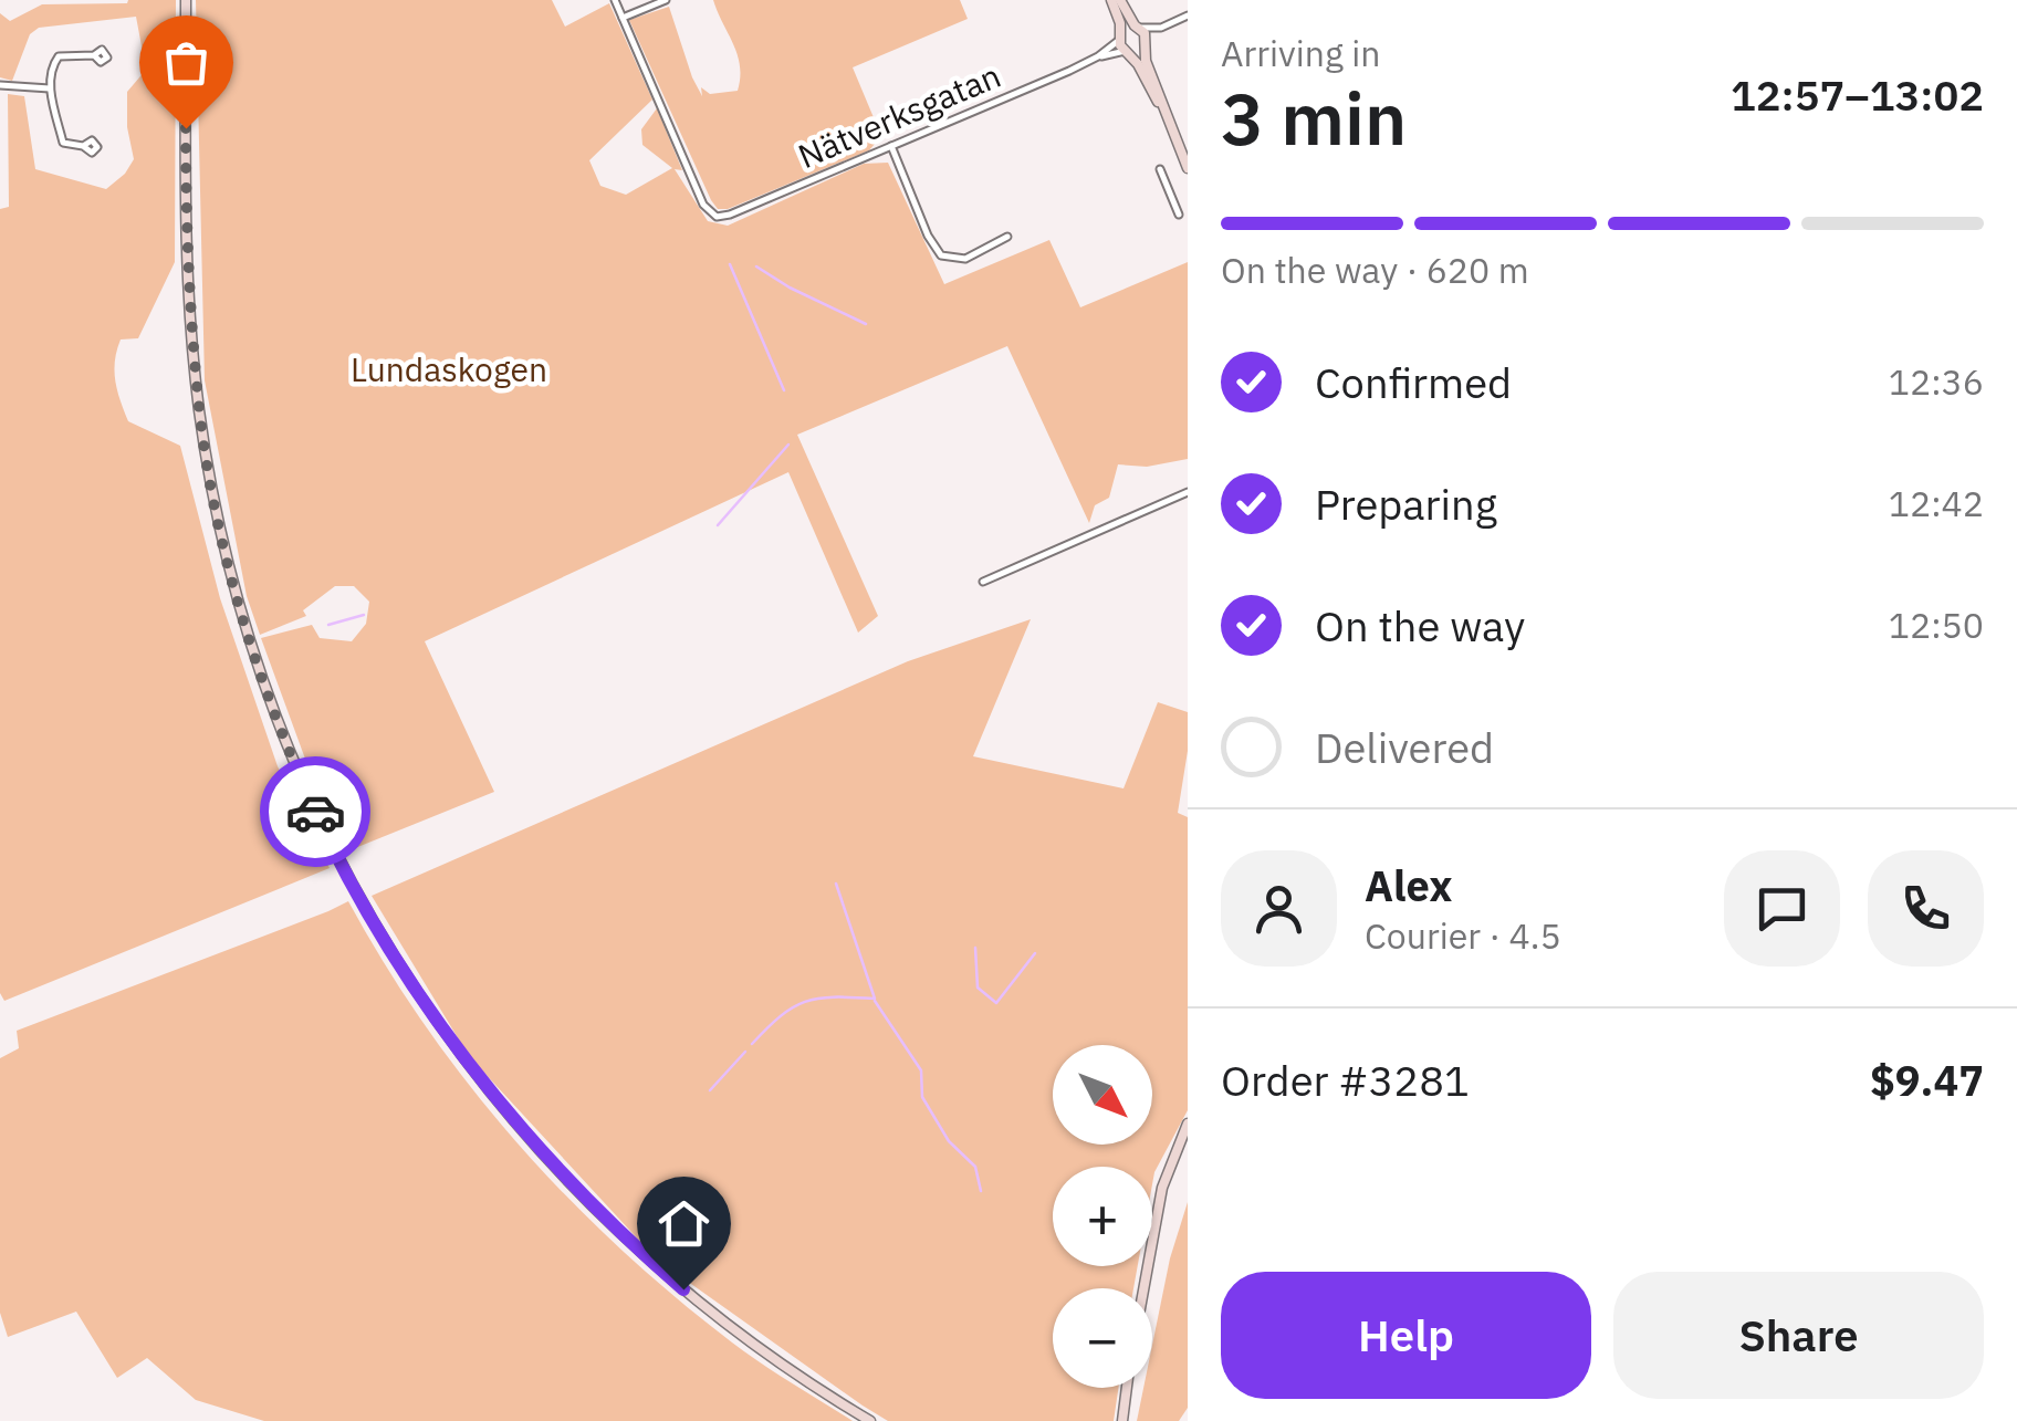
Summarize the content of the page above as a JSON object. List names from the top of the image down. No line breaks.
{"streets":{"street":["Nätverksgatan"]},"parks":["Lundaskogen"],"north":"bottom right","page":{"heading":["3 min","Arriving in","12:57–13:02"],"panel":["Alex","Courier · 4.5","Order #3281","$9.47"],"bar":"On the way · 620 m","list":[["Confirmed","12:36"],["Preparing","12:42"],["On the way","12:50"],"Delivered"],"map_buttons":["+","−"],"buttons":["Help","Share"]}}
